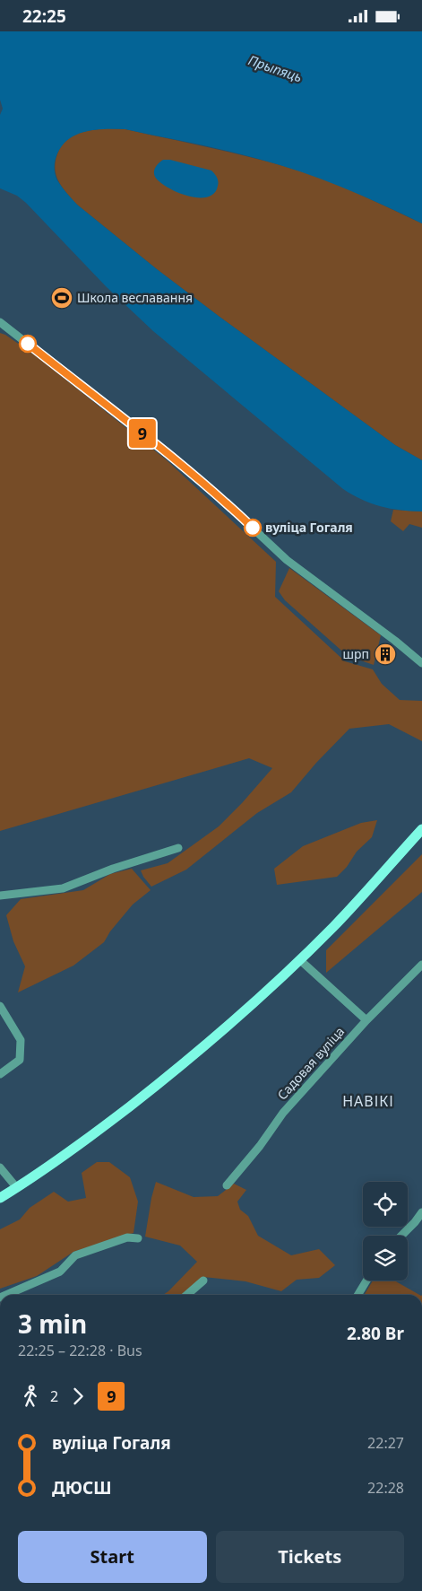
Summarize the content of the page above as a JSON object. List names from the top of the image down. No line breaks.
{"streets":{"street":["Садовая вуліца"]},"districts":["НАВІКІ"],"water":["Прыпяць"],"places":{"sports":["Школа веславання"],"other":["вуліца Гогаля"],"building":["шрп"]},"lines":["bus line 9"],"page":{"status":"22:25","on_map":"9","heading":["3 min","22:25 – 22:28 · Bus","2.80 Br"],"legs":["2","9"],"list":[{"name":"вуліца Гогаля","value":"22:27"},{"name":"ДЮСШ","value":"22:28"}],"buttons":["Start","Tickets"]}}
